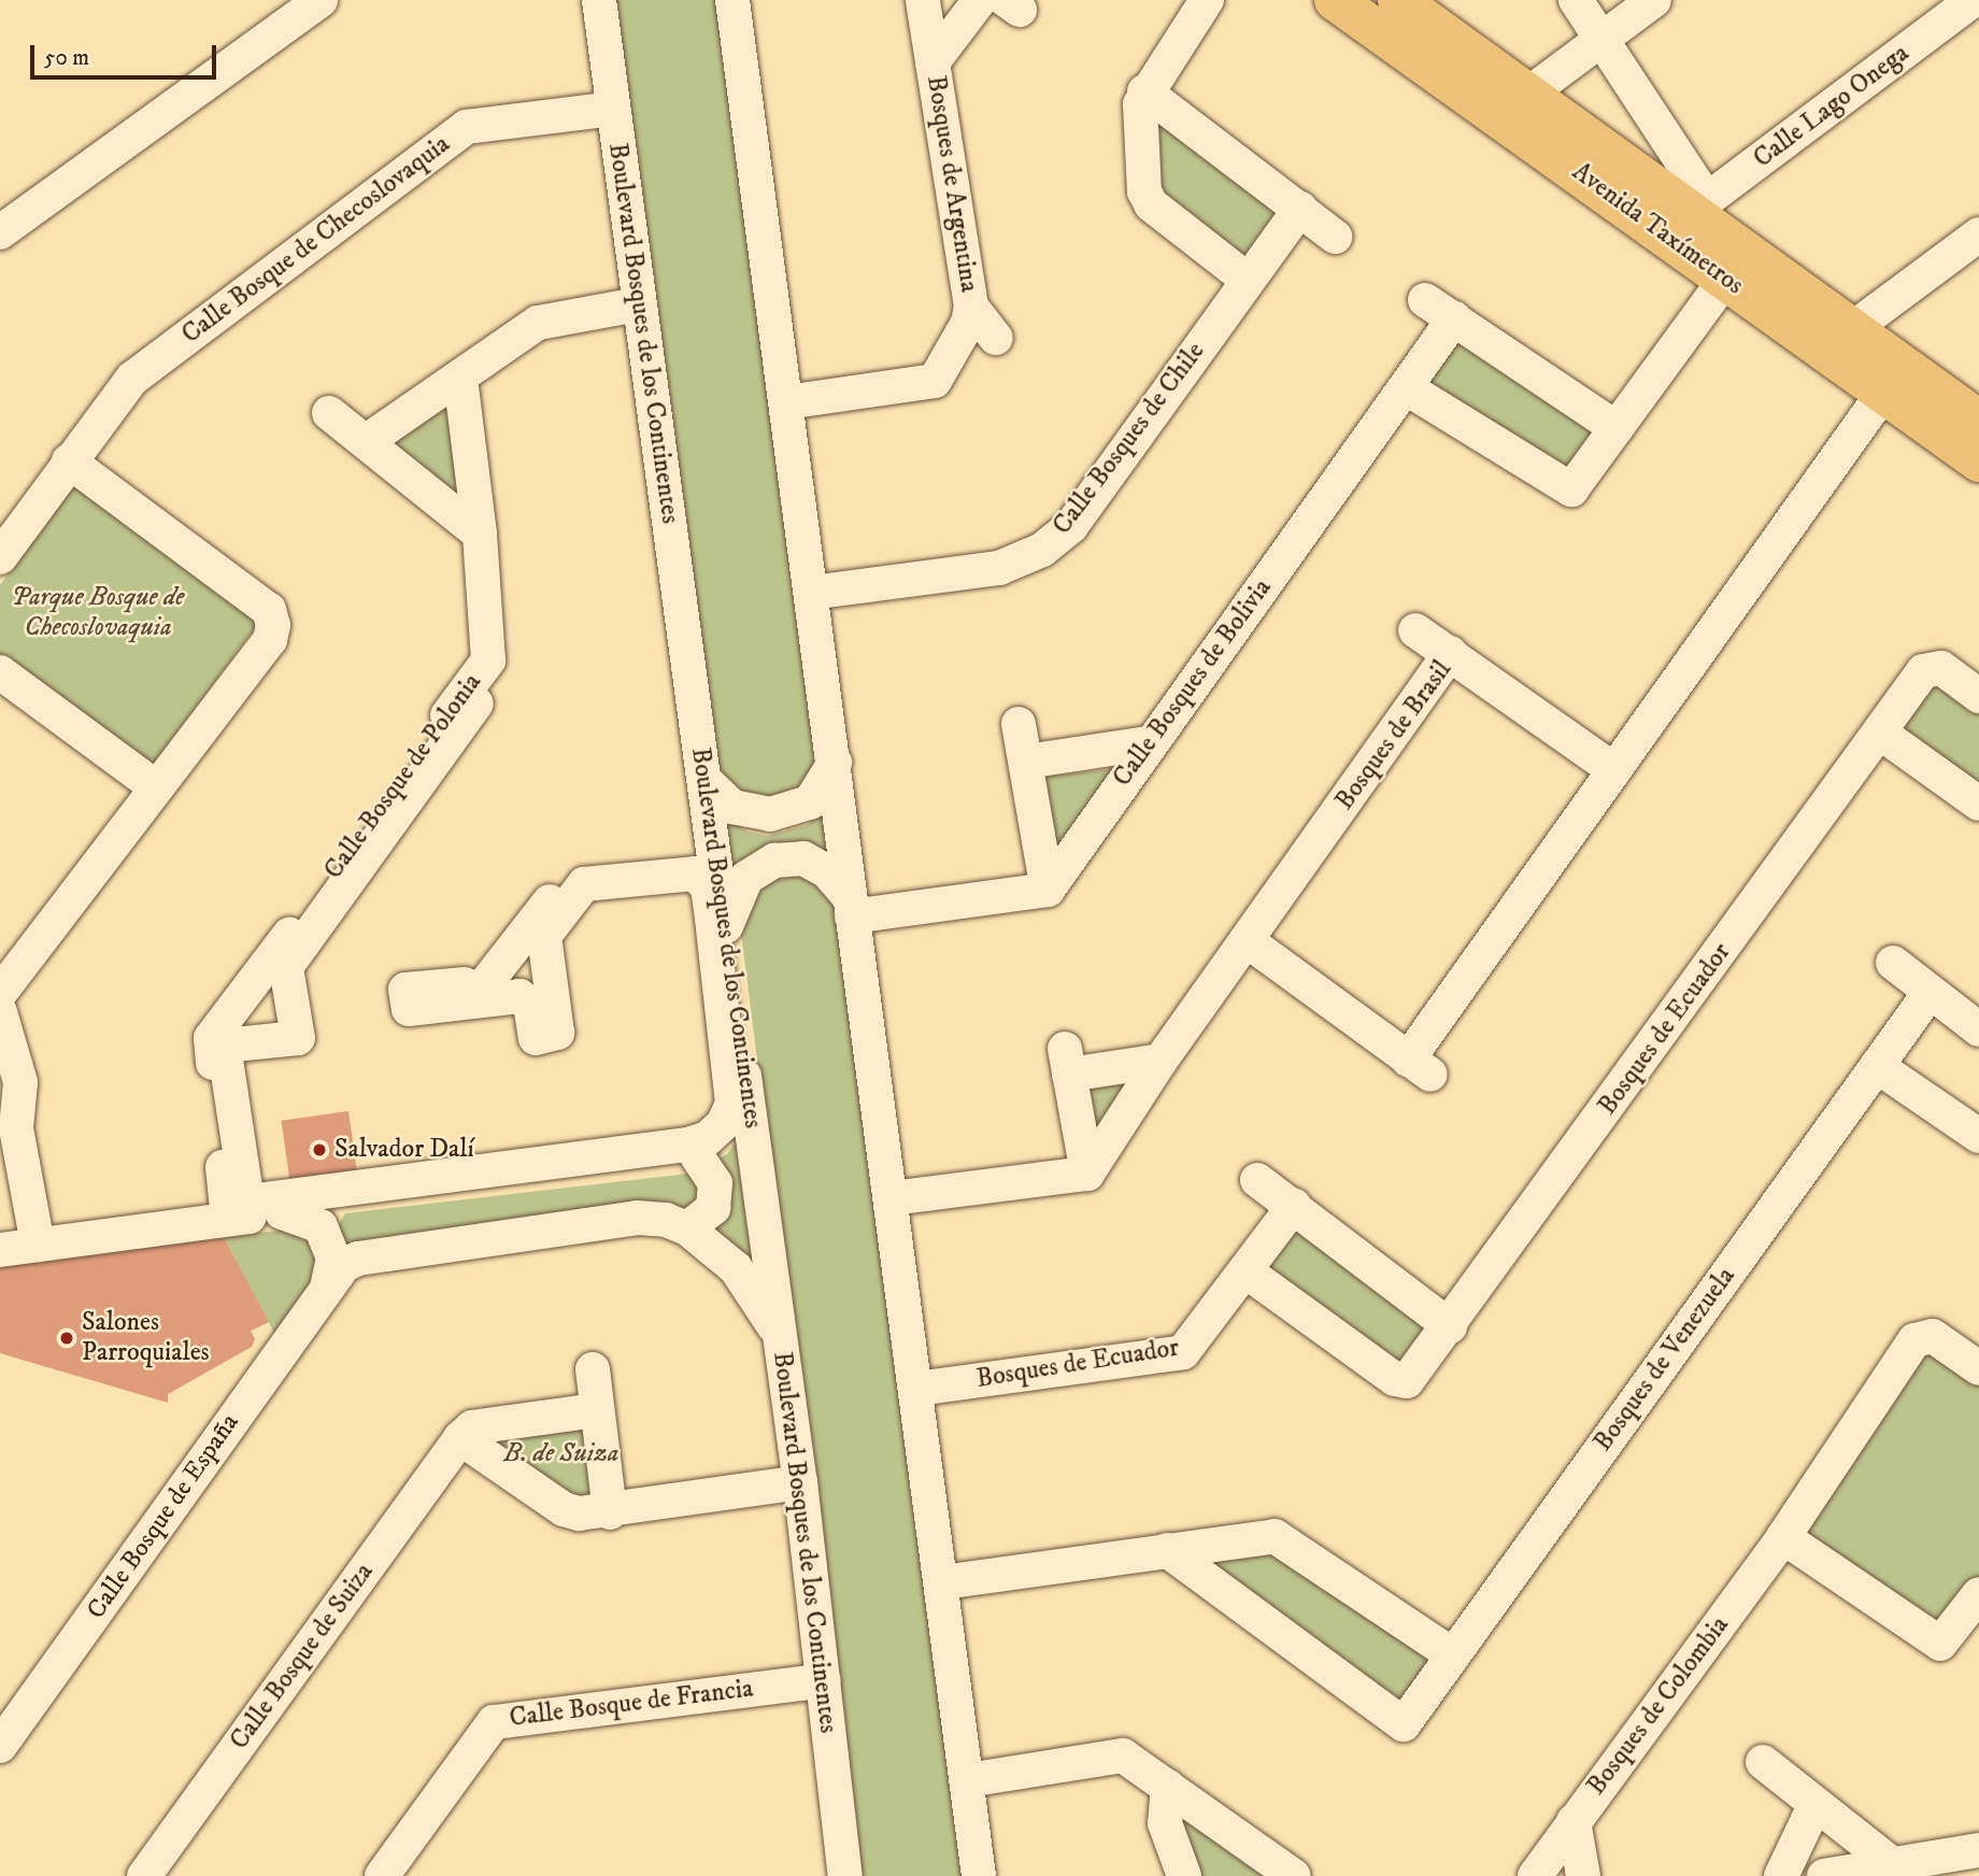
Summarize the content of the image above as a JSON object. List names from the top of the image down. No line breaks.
{"streets":{"main road":["Avenida Taxímetros"],"street":["Calle Lago Onega","Bosques de Argentina","Calle Bosque de Checoslovaquia","Boulevard Bosques de los Continentes","Calle Bosques de Chile","Calle Bosques de Bolivia","Bosques de Brasil","Calle Bosque de Polonia","Bosques de Ecuador","Bosques de Venezuela","Calle Bosque de España","Calle Bosque de Suiza","Calle Bosque de Francia","Bosques de Colombia"]},"crossings":[["Calle Lago Onega","Avenida Taxímetros"],["Calle Bosque de Checoslovaquia","Boulevard Bosques de los Continentes"],["Boulevard Bosques de los Continentes","Calle Bosque de España"],["Boulevard Bosques de los Continentes","Calle Bosque de Francia"]],"parks":["Parque Bosque de Checoslovaquia","B. de Suiza"],"places":["Salvador Dalí","Salones Parroquiales"],"scale_bar":"50 m"}
